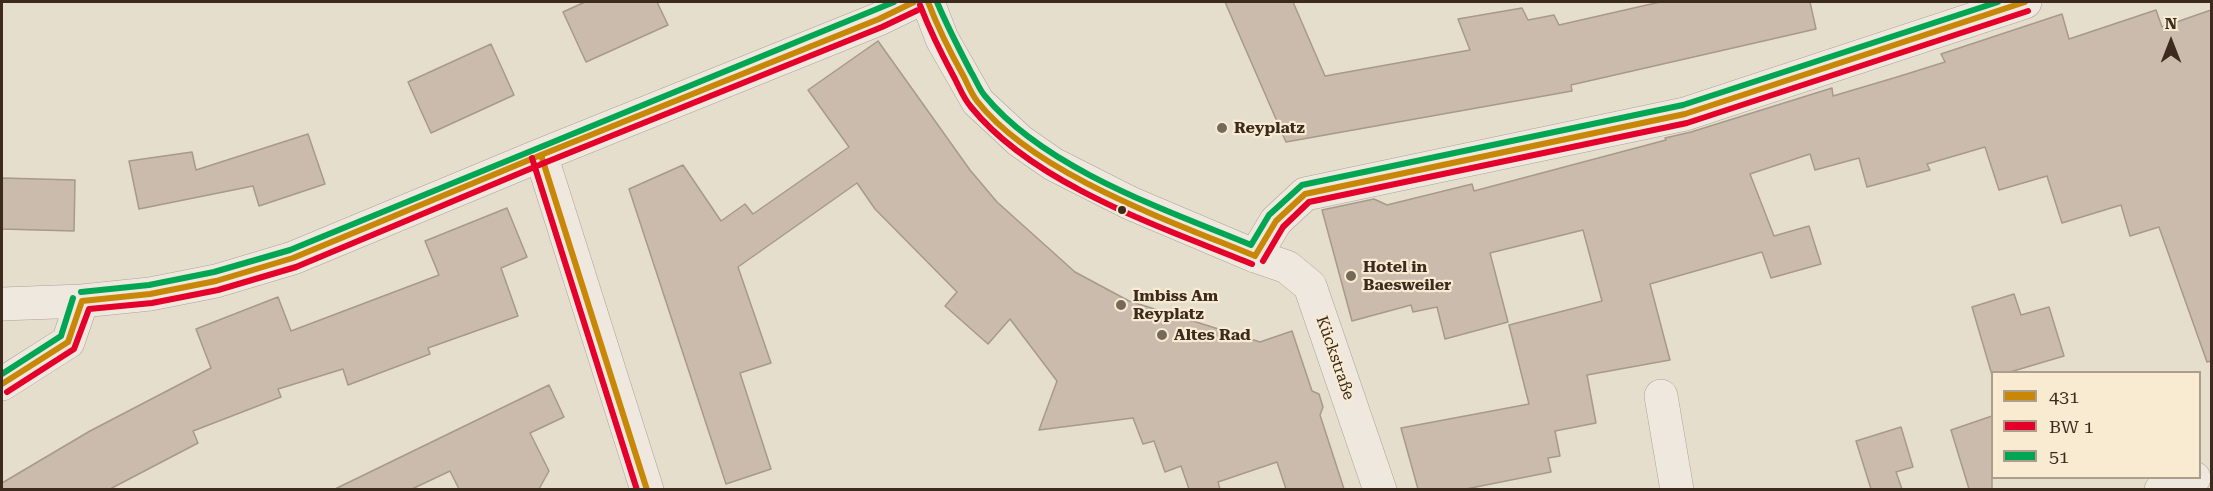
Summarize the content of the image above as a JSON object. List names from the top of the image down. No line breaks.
{"streets":{"street":["Kückstraße"]},"places":["Reyplatz","Hotel in Baesweiler","Imbiss Am Reyplatz","Altes Rad"],"lines":["transit line 431","transit line 51"],"legend":["431","BW 1","51"],"north":"top"}
